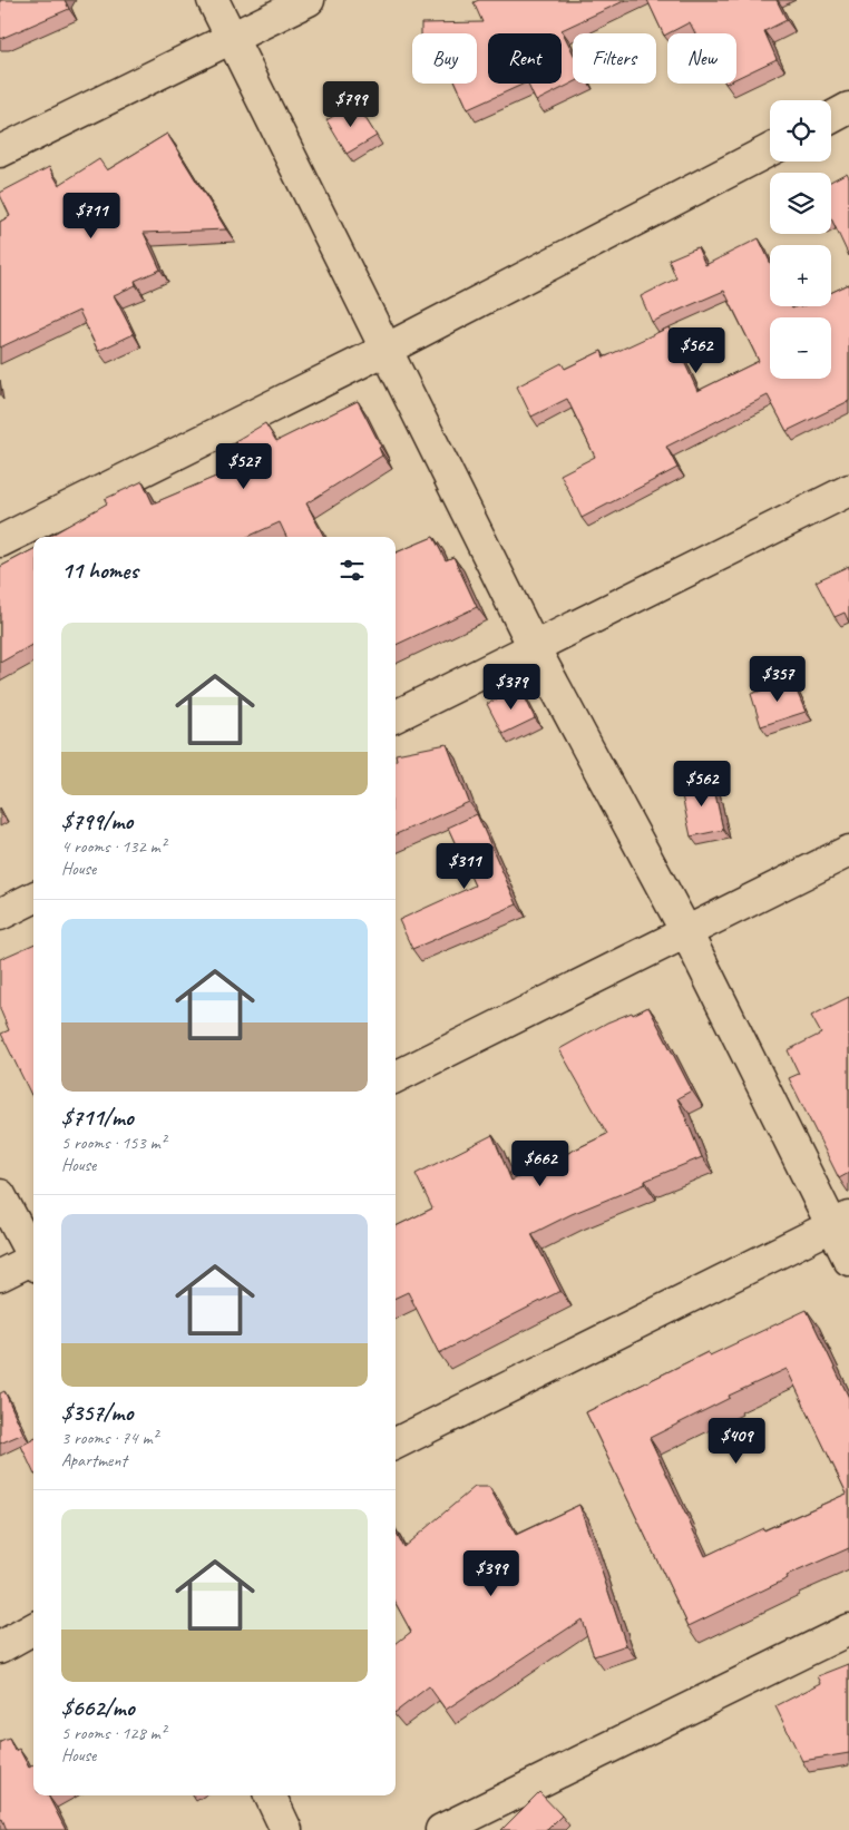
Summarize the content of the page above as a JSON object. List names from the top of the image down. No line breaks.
{"page":{"chip":["Buy","Rent","Filters","New"],"price":["$799","$711","$562","$527","$357","$379","$562","$311","$662","$409","$399"],"map_buttons":["+","−"],"heading":"11 homes","list":[{"name":"$799/mo","note":"4 rooms · 132 m² · House"},{"name":"$711/mo","note":"5 rooms · 153 m² · House"},{"name":"$357/mo","note":"3 rooms · 74 m² · Apartment"},{"name":"$662/mo","note":"5 rooms · 128 m² · House"}]}}
